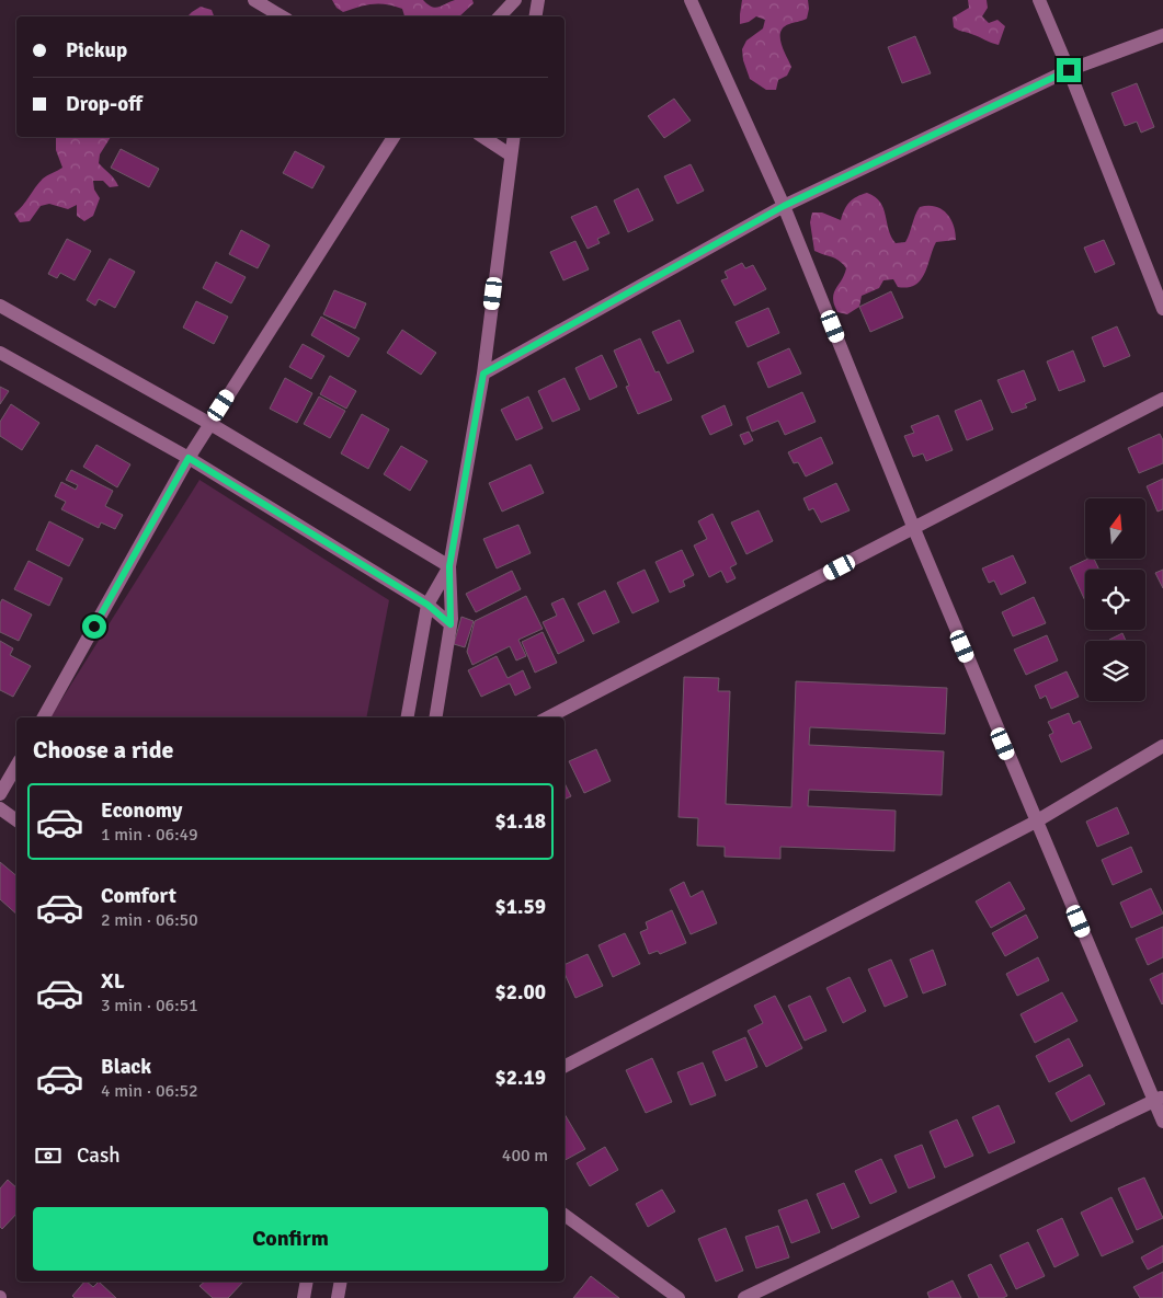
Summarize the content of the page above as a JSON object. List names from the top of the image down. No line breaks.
{"north":"top","page":{"banner":["Pickup","Drop-off"],"heading":"Choose a ride","list":[{"name":"Economy","note":"1 min · 06:49","value":"$1.18"},{"name":"Comfort","note":"2 min · 06:50","value":"$1.59"},{"name":"XL","note":"3 min · 06:51","value":"$2.00"},{"name":"Black","note":"4 min · 06:52","value":"$2.19"}],"pay":["Cash","400 m"],"buttons":"Confirm"}}
